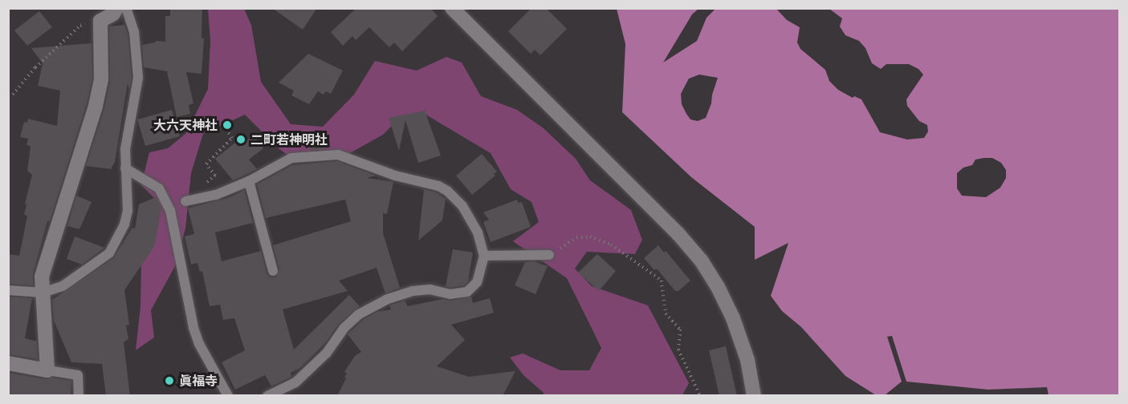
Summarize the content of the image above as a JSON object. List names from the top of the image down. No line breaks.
{"places":["大六天神社","二町若神明社","眞福寺"]}
